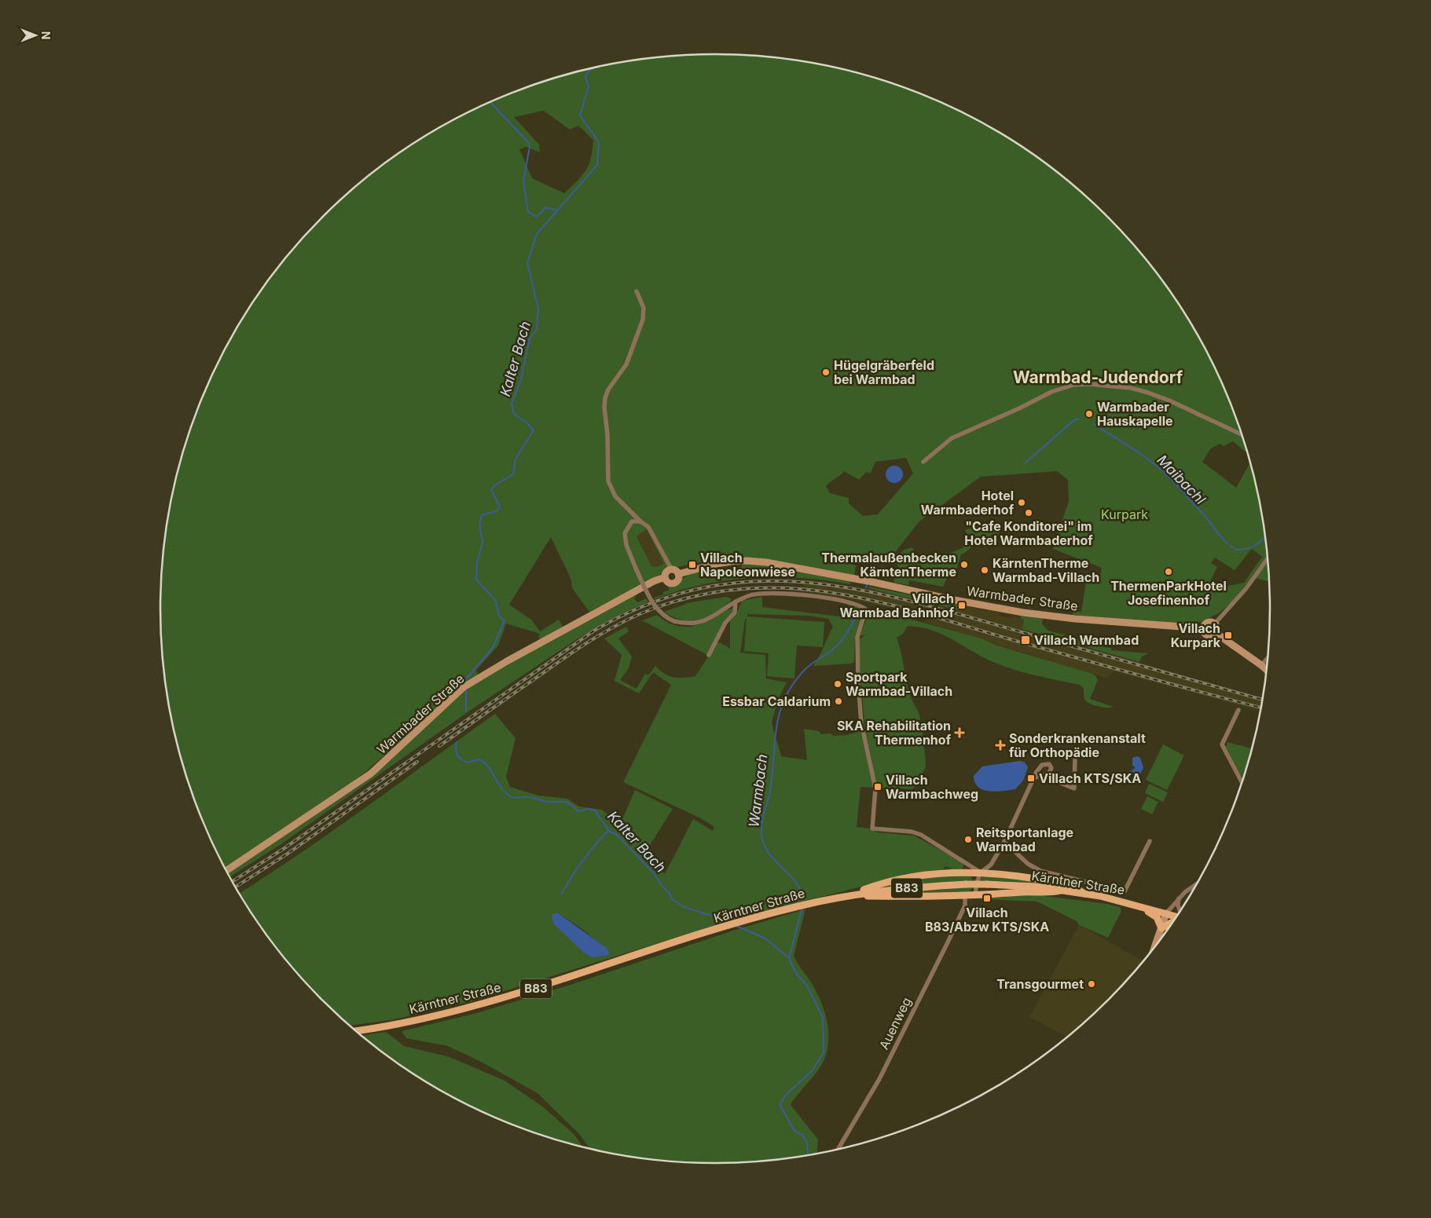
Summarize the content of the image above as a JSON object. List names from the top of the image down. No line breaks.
{"streets":{"main road":["Kärntner Straße","B83"],"street":["Warmbader Straße","Auenweg"]},"districts":["Warmbad-Judendorf"],"water":["Kalter Bach","Maibachl","Warmbach"],"parks":["Kurpark"],"places":{"other":["Hügelgräberfeld bei Warmbad","Warmbader Hauskapelle","Hotel Warmbaderhof","\"Cafe Konditorei\" im Hotel Warmbaderhof","Thermalaußenbecken KärntenTherme","KärntenTherme Warmbad-Villach","ThermenParkHotel Josefinenhof","Sportpark Warmbad-Villach","Essbar Caldarium","Reitsportanlage Warmbad","Transgourmet"],"transit":["Villach Napoleonwiese","Villach Warmbad Bahnhof","Villach Kurpark","Villach Warmbad","Villach KTS/SKA","Villach Warmbachweg","Villach B83/Abzw KTS/SKA"],"health":["SKA Rehabilitation Thermenhof","Sonderkrankenanstalt für Orthopädie"]},"north":"right"}
